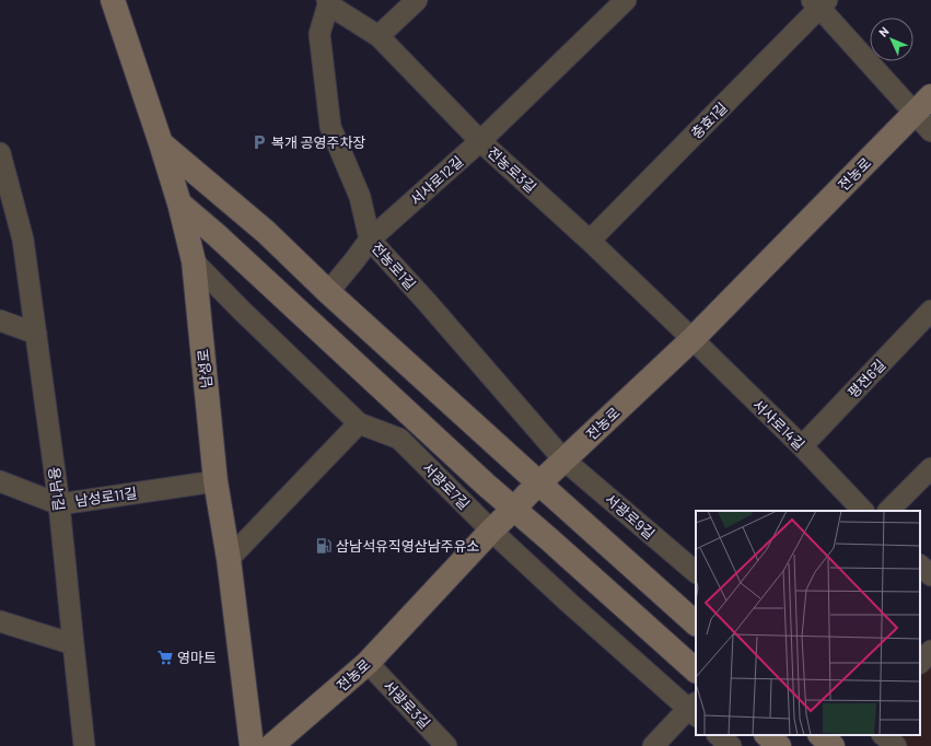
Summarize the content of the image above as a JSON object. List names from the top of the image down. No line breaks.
{"streets":{"street":["충효1길","전농로3길","전농로","서사로12길","전농로1길","남성로","평전6길","서사로14길","서광로7길","용남1길","남성로11길","서광로9길","서광로3길"]},"crossings":[["충효1길","전농로3길"],["전농로3길","전농로"],["전농로3길","서사로12길"],["전농로3길","전농로1길"],["전농로3길","서사로14길"],["전농로","전농로1길"],["전농로","서사로14길"],["전농로","서광로7길"],["전농로","서광로9길"],["전농로","서광로3길"],["서사로12길","전농로1길"],["전농로1길","서광로9길"],["남성로","서광로7길"],["남성로","남성로11길"],["평전6길","서사로14길"],["용남1길","남성로11길"]],"places":{"parking":["복개 공영주차장"],"fuel station":["삼남석유직영삼남주유소"],"supermarket":["영마트"]},"north":"top left"}
